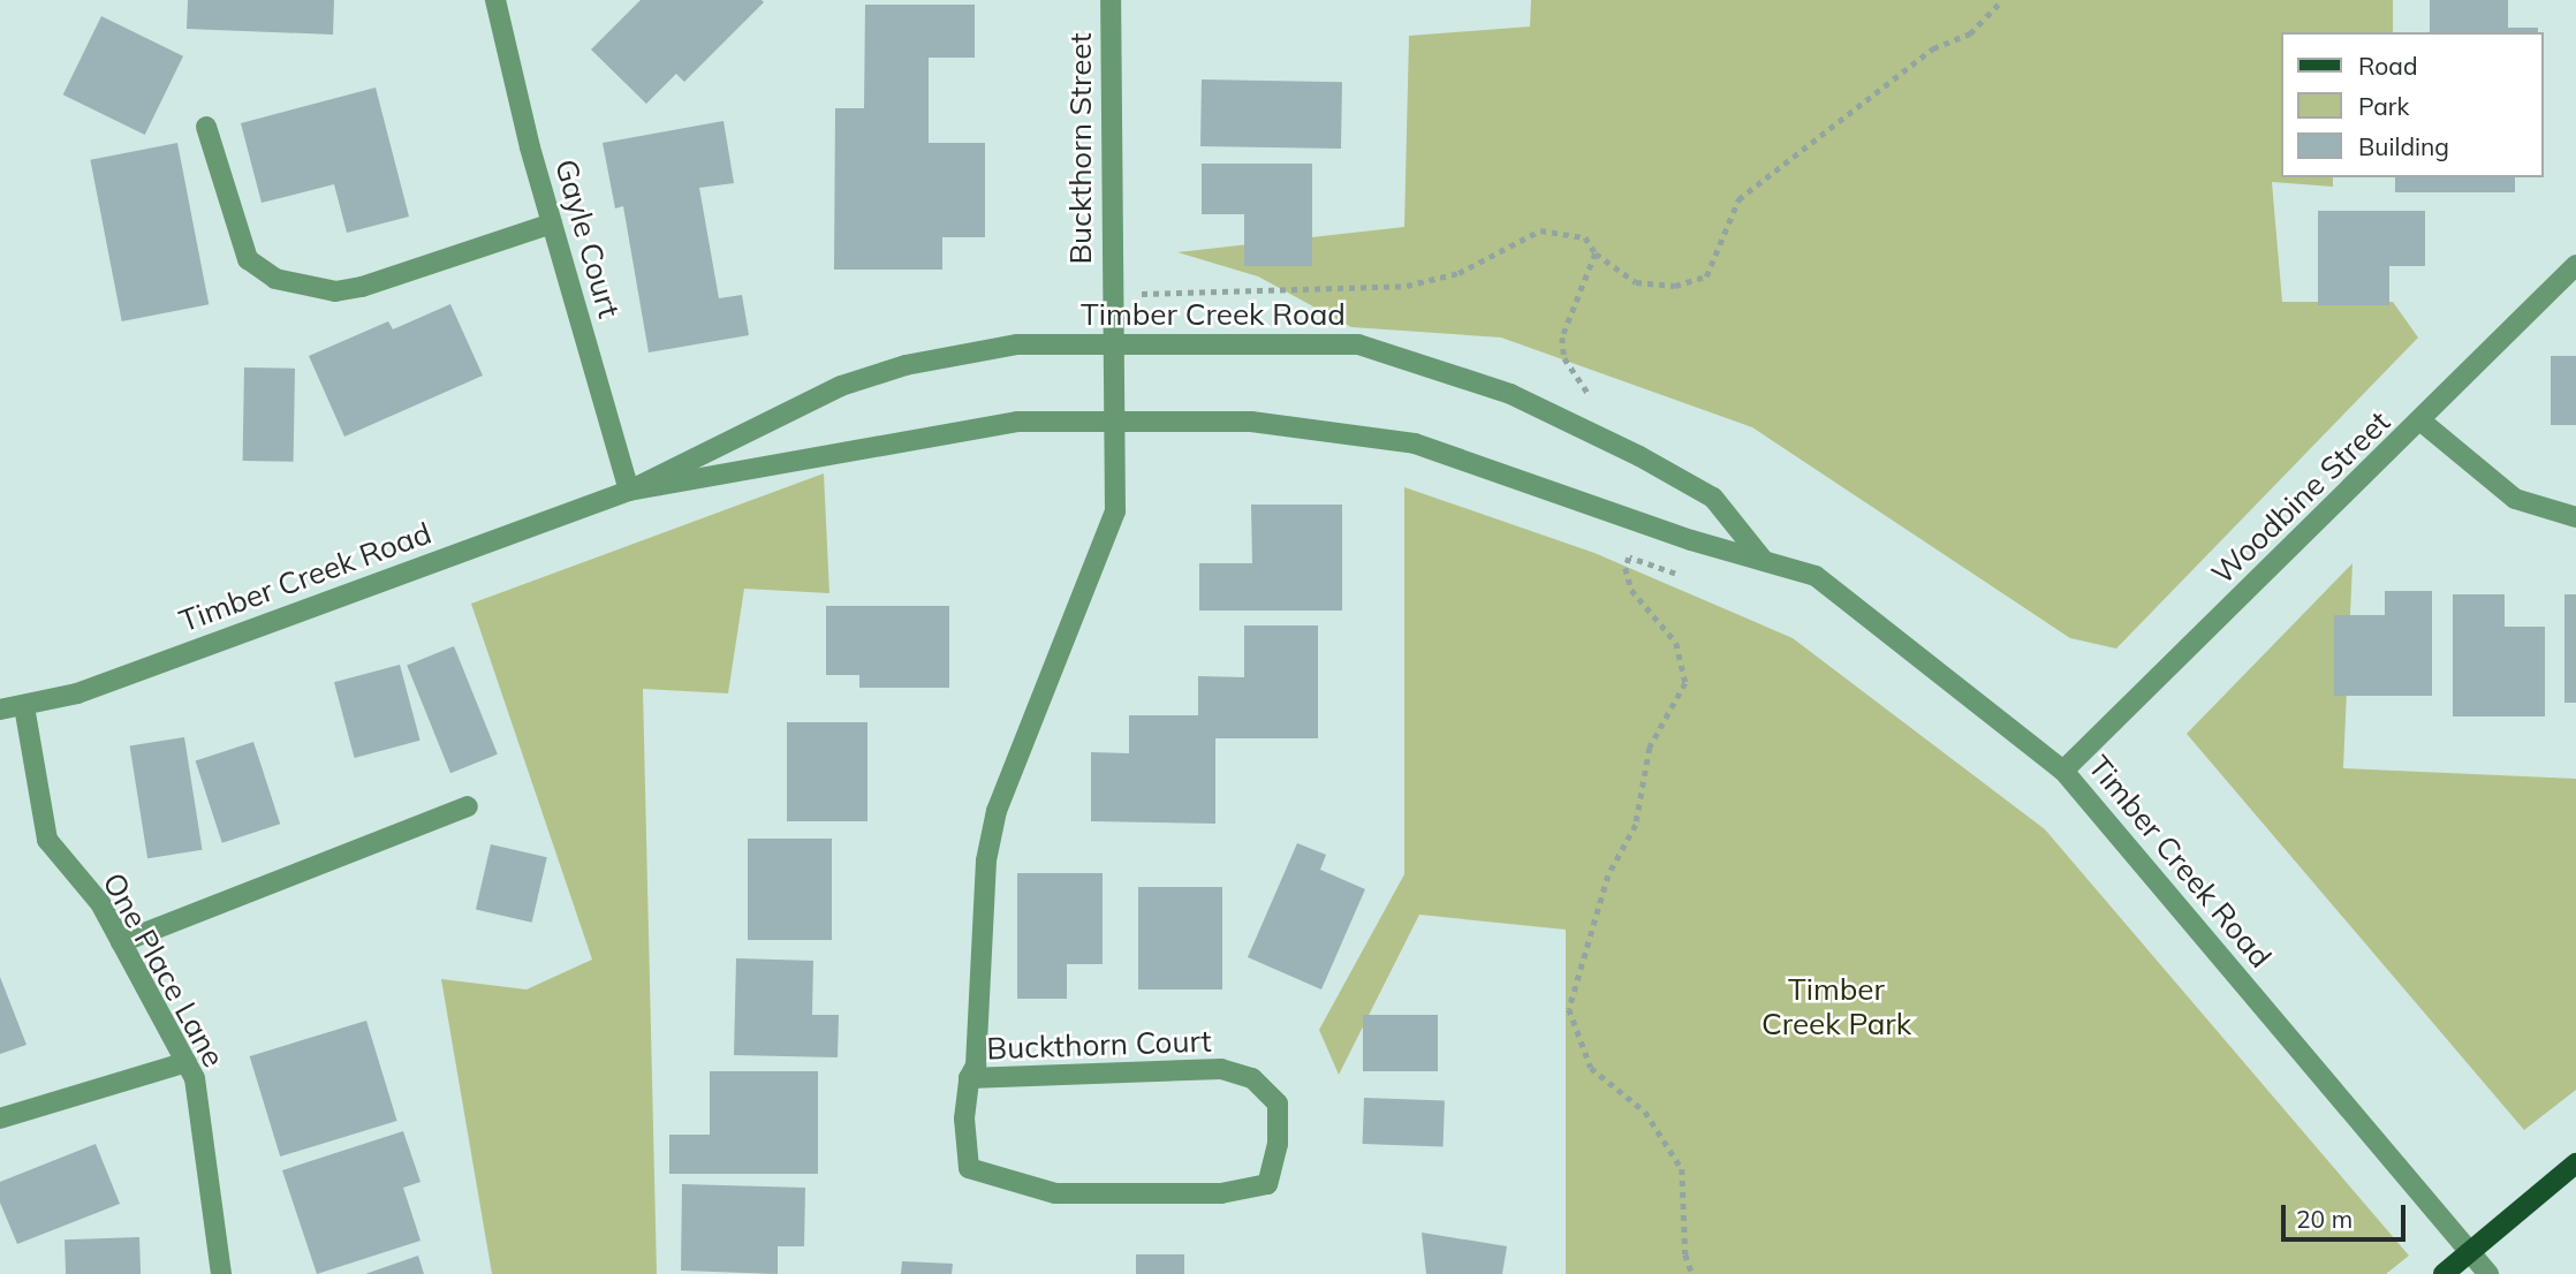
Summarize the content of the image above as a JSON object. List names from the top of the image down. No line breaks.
{"streets":{"street":["Buckthorn Street","Gayle Court","Timber Creek Road","Woodbine Street","One Place Lane","Buckthorn Court"]},"crossings":[["Buckthorn Street","Timber Creek Road"],["Buckthorn Street","Buckthorn Court"],["Gayle Court","Timber Creek Road"],["Timber Creek Road","Woodbine Street"],["Timber Creek Road","One Place Lane"],["Timber Creek Road","Buckthorn Court"]],"parks":["Timber Creek Park"],"legend":["Road","Park","Building"],"scale_bar":"20 m"}
